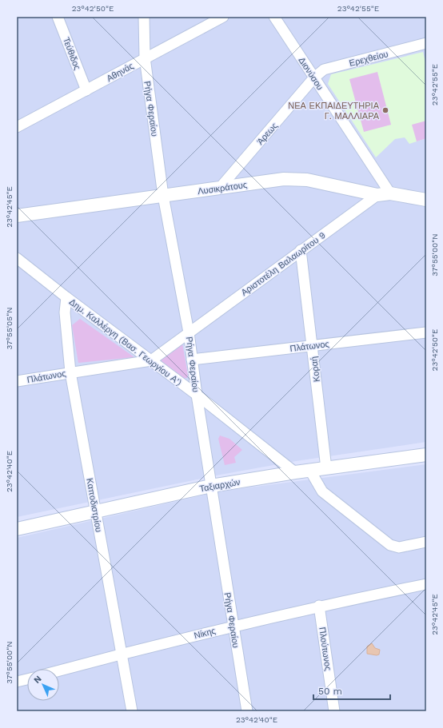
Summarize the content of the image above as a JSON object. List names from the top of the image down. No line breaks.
{"streets":{"street":["Τεύθιδος","Ερεχθείου","Αθηνάς","Διονύσου","Ρήγα Φεραίου","Άρεως","Λυσικράτους","Αριστοτέλη Βαλαωρίτου 9","Δημ. Καλλέργη (Βασ. Γεωργίου Α')","Πλάτωνος","Κοραή","Ταξιαρχών","Καποδιστρίου","Νίκης","Πλούτωνος"]},"crossings":[["Τεύθιδος","Αθηνάς"],["Ερεχθείου","Διονύσου"],["Ερεχθείου","Άρεως"],["Αθηνάς","Ρήγα Φεραίου"],["Διονύσου","Άρεως"],["Διονύσου","Λυσικράτους"],["Ρήγα Φεραίου","Λυσικράτους"],["Ρήγα Φεραίου","Αριστοτέλη Βαλαωρίτου 9"],["Ρήγα Φεραίου","Δημ. Καλλέργη (Βασ. Γεωργίου Α')"],["Ρήγα Φεραίου","Πλάτωνος"],["Ρήγα Φεραίου","Ταξιαρχών"],["Ρήγα Φεραίου","Νίκης"],["Άρεως","Λυσικράτους"],["Λυσικράτους","Αριστοτέλη Βαλαωρίτου 9"],["Αριστοτέλη Βαλαωρίτου 9","Δημ. Καλλέργη (Βασ. Γεωργίου Α')"],["Αριστοτέλη Βαλαωρίτου 9","Πλάτωνος"],["Αριστοτέλη Βαλαωρίτου 9","Κοραή"],["Δημ. Καλλέργη (Βασ. Γεωργίου Α')","Πλάτωνος"],["Δημ. Καλλέργη (Βασ. Γεωργίου Α')","Ταξιαρχών"],["Δημ. Καλλέργη (Βασ. Γεωργίου Α')","Καποδιστρίου"],["Πλάτωνος","Κοραή"],["Πλάτωνος","Καποδιστρίου"],["Κοραή","Ταξιαρχών"],["Ταξιαρχών","Καποδιστρίου"],["Καποδιστρίου","Νίκης"],["Νίκης","Πλούτωνος"]],"places":["ΝΕΑ ΕΚΠΑΙΔΕΥΤΗΡΙΑ Γ. ΜΑΛΛΙΑΡΑ"],"scale_bar":"50 m","north":"top left","coordinates":["23°42'50\"E","23°42'55\"E","23°42'45\"E","37°55'00\"N","37°55'05\"N","23°42'40\"E"]}
